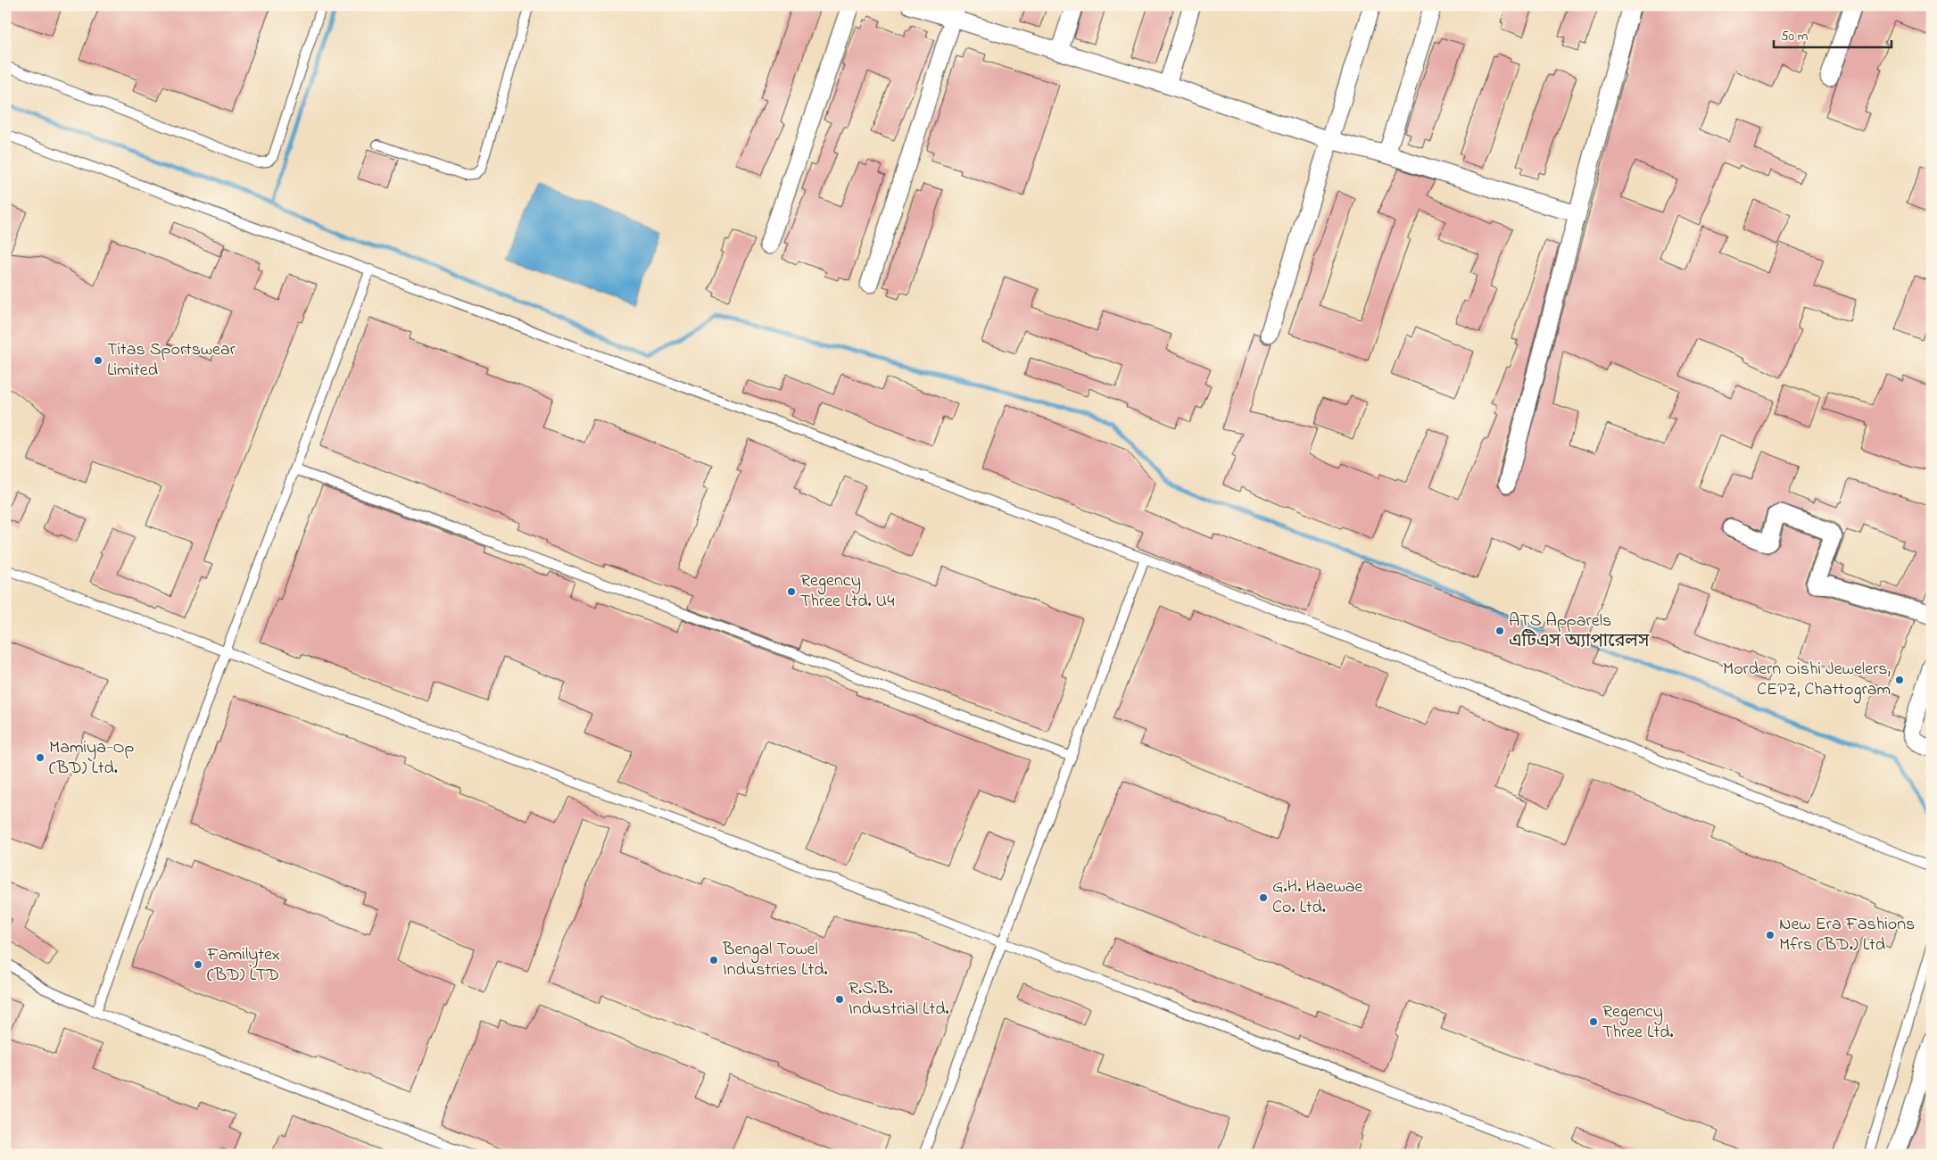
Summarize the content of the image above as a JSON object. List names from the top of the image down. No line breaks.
{"places":["Titas Sportswear Limited","Regency Three Ltd. U4","ATS Apparels এটিএস অ্যাপারেলস","Mordern Oishi Jewelers, CEPZ, Chattogram","Mamiya-Op (BD) Ltd.","G.H. Haewae Co. Ltd.","New Era Fashions Mfrs (BD.) Ltd","Bengal Towel Industries Ltd.","Familytex (BD) LTD","R.S.B. Industrial Ltd.","Regency Three Ltd."],"scale_bar":"50 m"}
